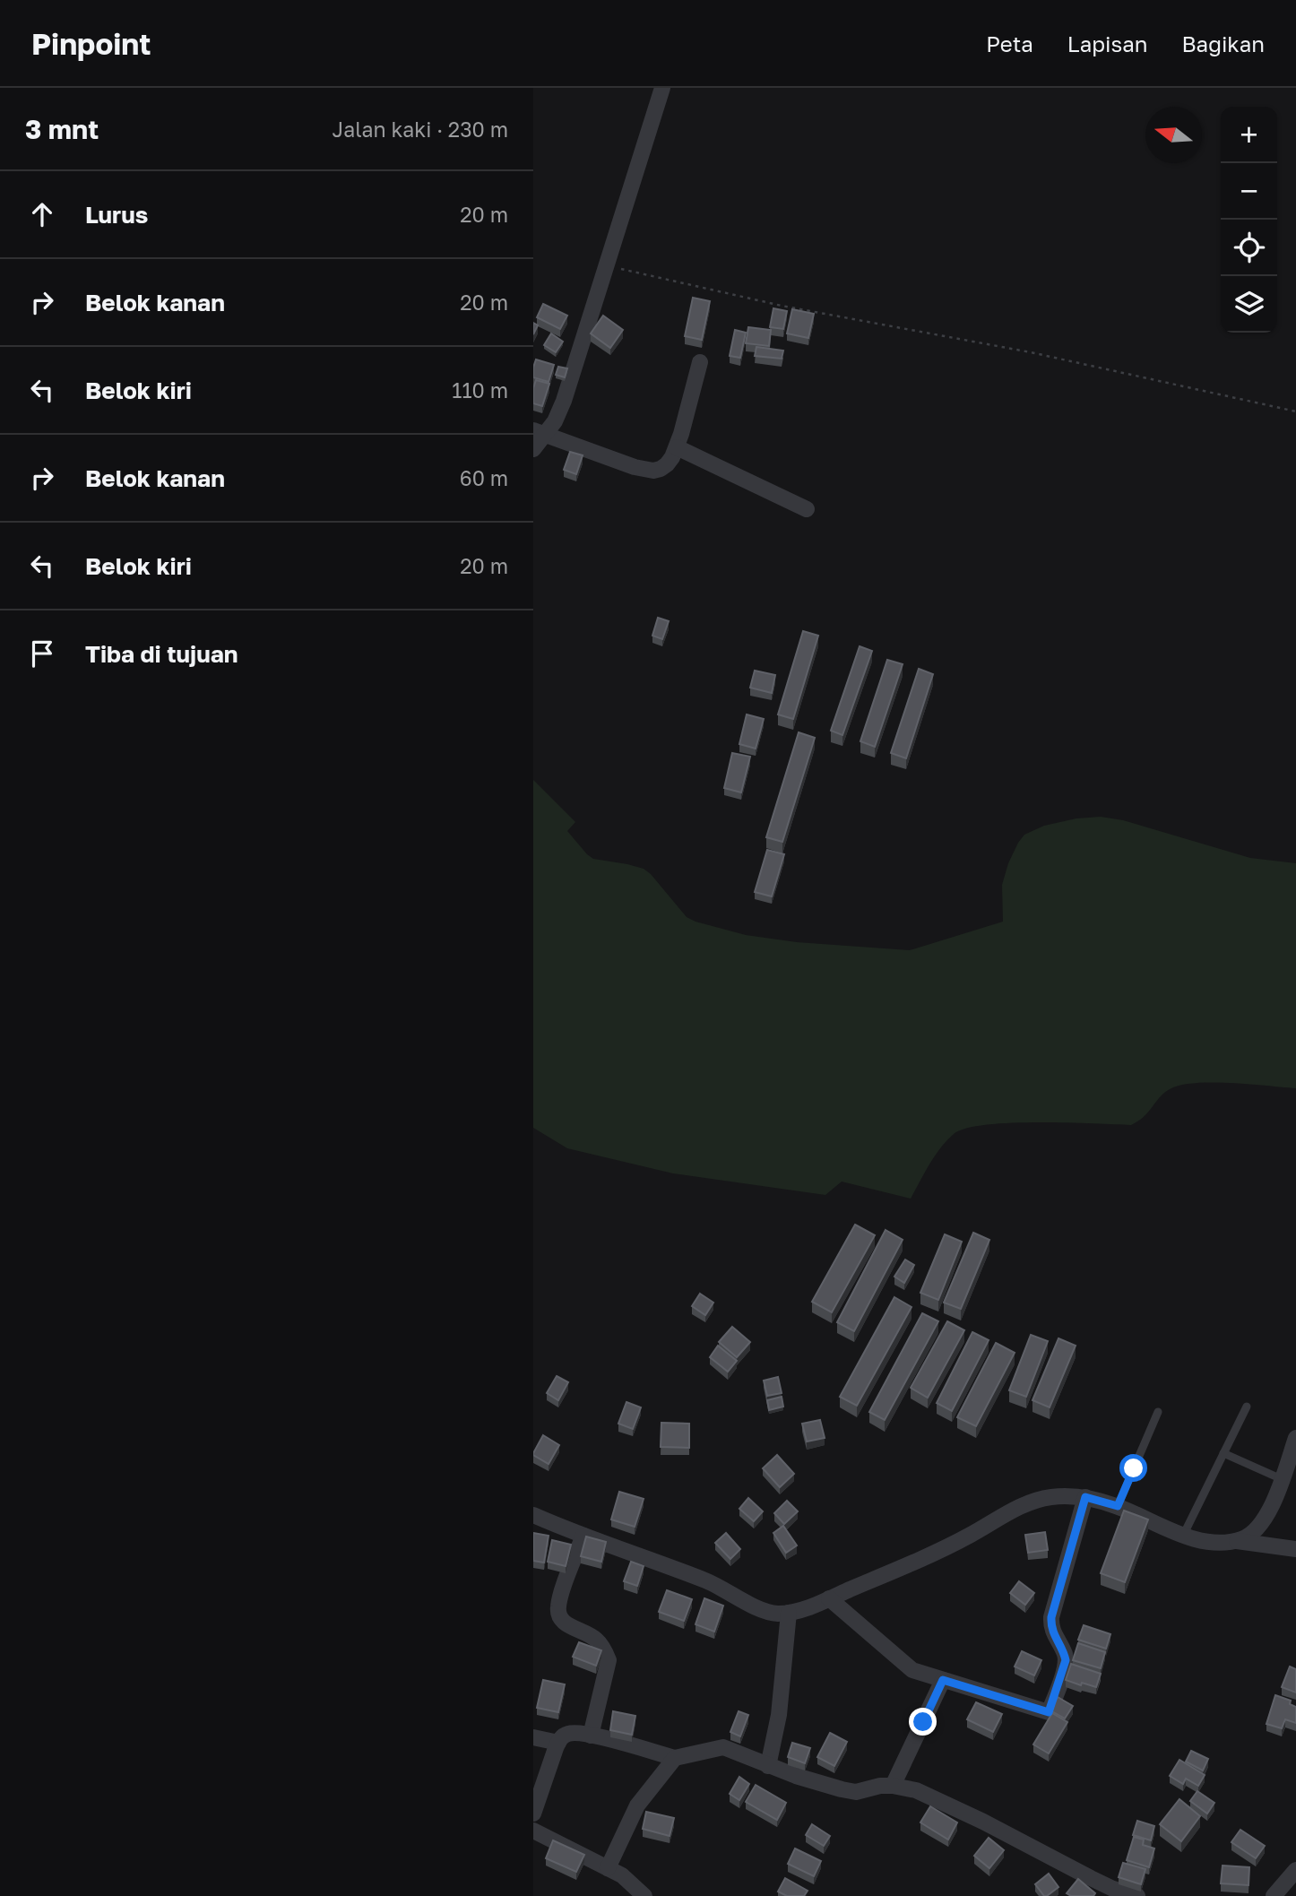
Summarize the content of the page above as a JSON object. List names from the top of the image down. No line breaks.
{"north":"left","page":{"header":"Pinpoint","nav":["Peta","Lapisan","Bagikan"],"heading":["3 mnt","Jalan kaki · 230 m"],"map_buttons":["+","−"],"list":[["Lurus","20 m"],["Belok kanan","20 m"],["Belok kiri","110 m"],["Belok kanan","60 m"],["Belok kiri","20 m"],"Tiba di tujuan"]}}
